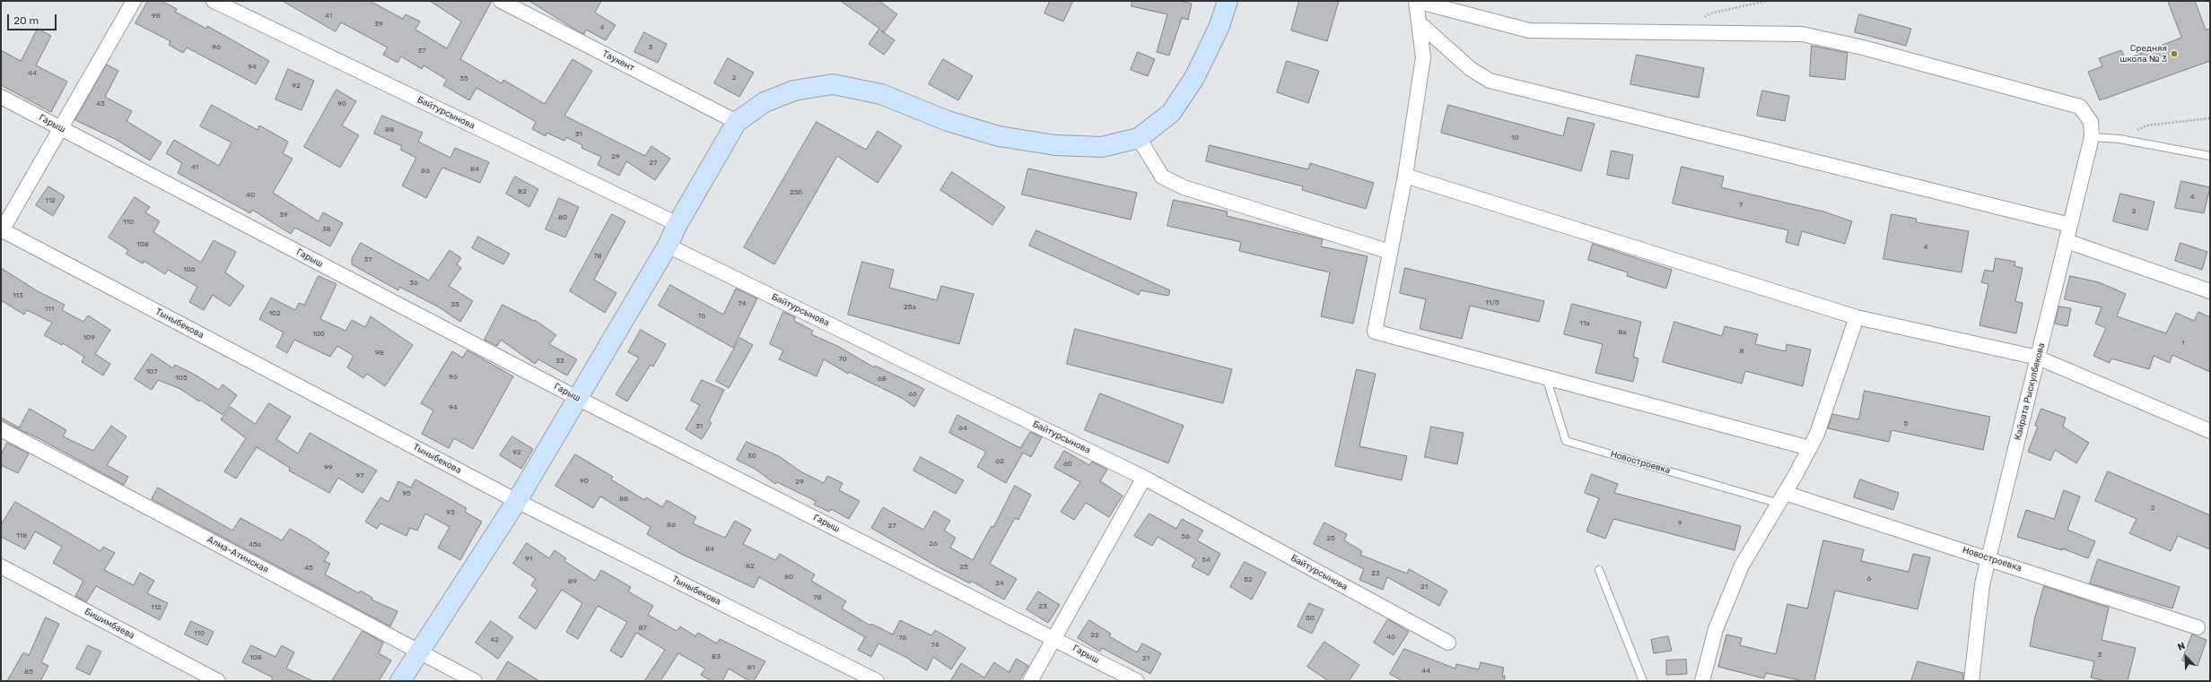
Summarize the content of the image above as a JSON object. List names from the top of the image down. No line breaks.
{"streets":{"street":["Таукент","Байтурсынова","Гарыш","Тыныбекова","Кайрата Рыскулбекова","Новостроевка","Алма-Атинская","Бишимбаева"]},"crossings":[["Кайрата Рыскулбекова","Новостроевка"]],"places":["Средняя школа № 3"],"house_numbers":["98","41","39","4","96","3","37","94","44","2","35","92","43","90","88","31","10","29","27","41","84","86","82","25б","40","4","112","7","2","39","80","110","38","108","4","78","37","106","36","113","11/5","74","35","25а","111","102","76","11а","8а","100","109","1","8","98","70","33","107","96","105","68","66","94","5","31","64","92","30","62","60","99","97","90","29","95","88","2","93","9","86","27","118","56","25","26","45а","84","91","54","82","25","45","23","80","6","52","89","24","21","78","23","112","50","87","110","22","46","76","42","74","3","83","108","21","81","44","85"],"scale_bar":"20 m","north":"top left"}
